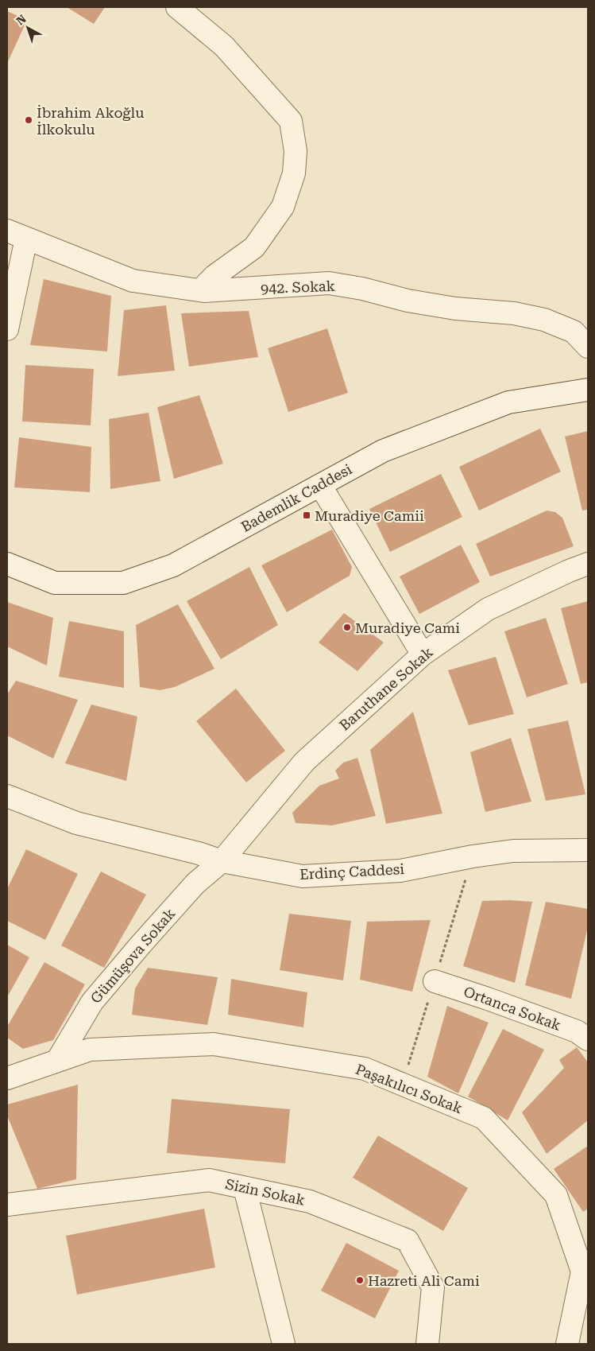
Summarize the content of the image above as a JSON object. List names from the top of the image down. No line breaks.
{"streets":{"street":["942. Sokak","Bademlik Caddesi","Baruthane Sokak","Erdinç Caddesi","Gümüşova Sokak","Ortanca Sokak","Paşakılıcı Sokak","Sizin Sokak"]},"crossings":[["Baruthane Sokak","Erdinç Caddesi"],["Baruthane Sokak","Gümüşova Sokak"],["Erdinç Caddesi","Gümüşova Sokak"],["Gümüşova Sokak","Paşakılıcı Sokak"]],"places":{"other":["İbrahim Akoğlu İlkokulu","Muradiye Cami","Hazreti Ali Cami"],"transit":["Muradiye Camii"]},"north":"top left"}
